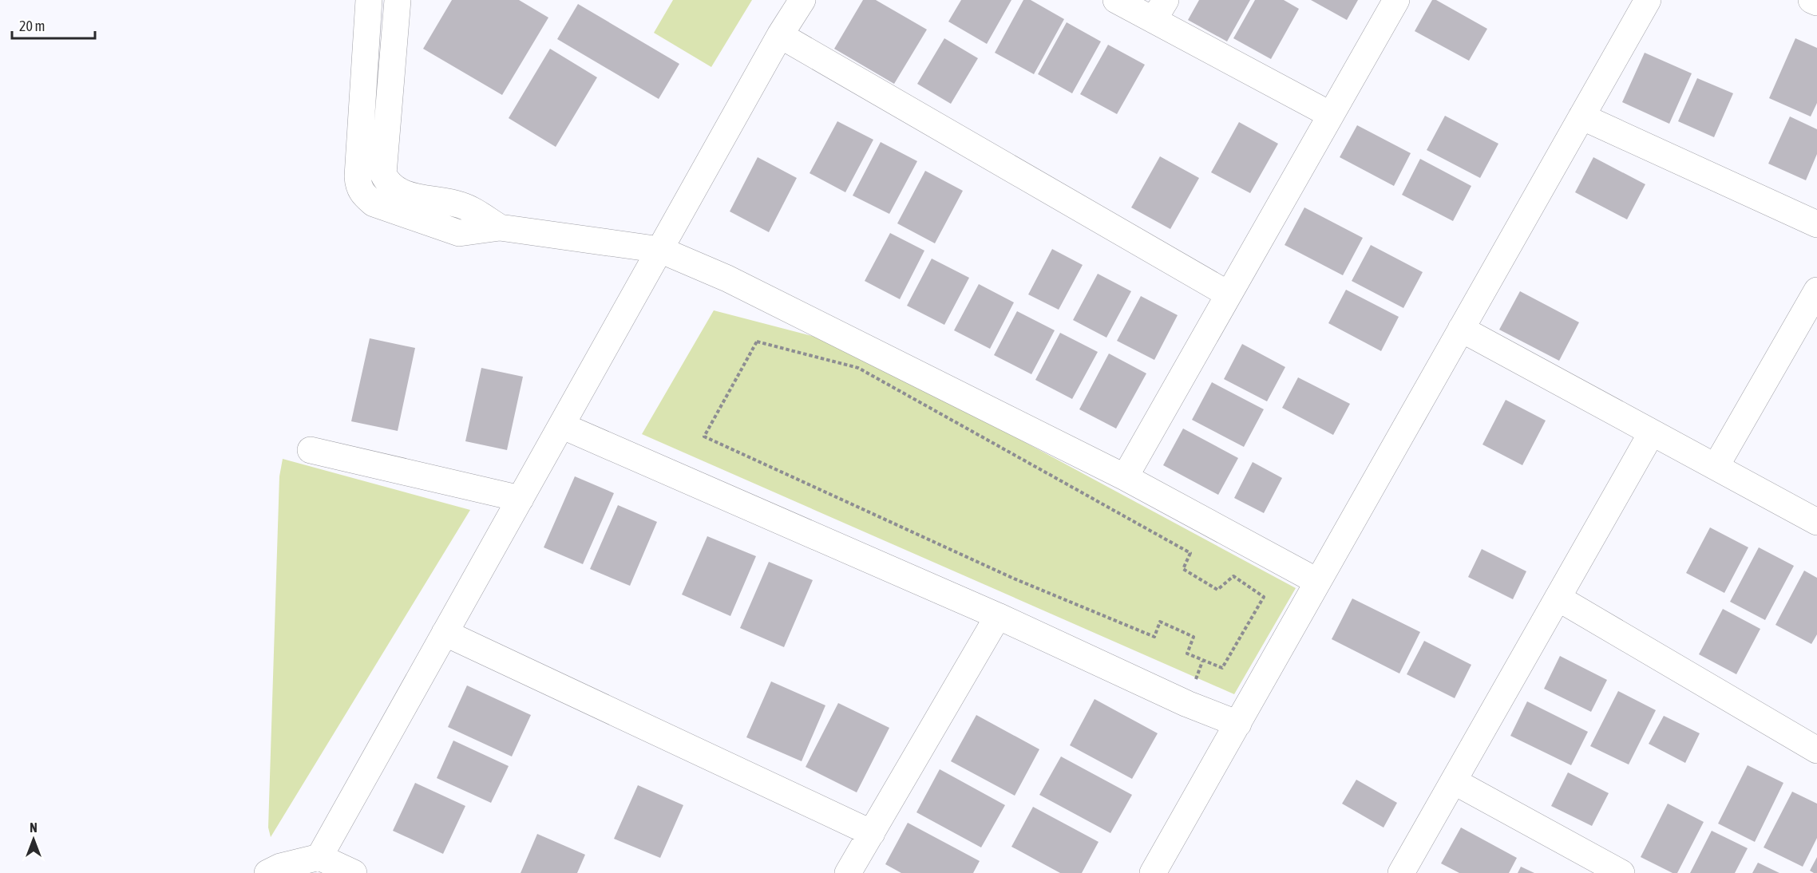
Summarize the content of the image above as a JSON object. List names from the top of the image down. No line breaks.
{"scale_bar":"20 m","north":"top"}
